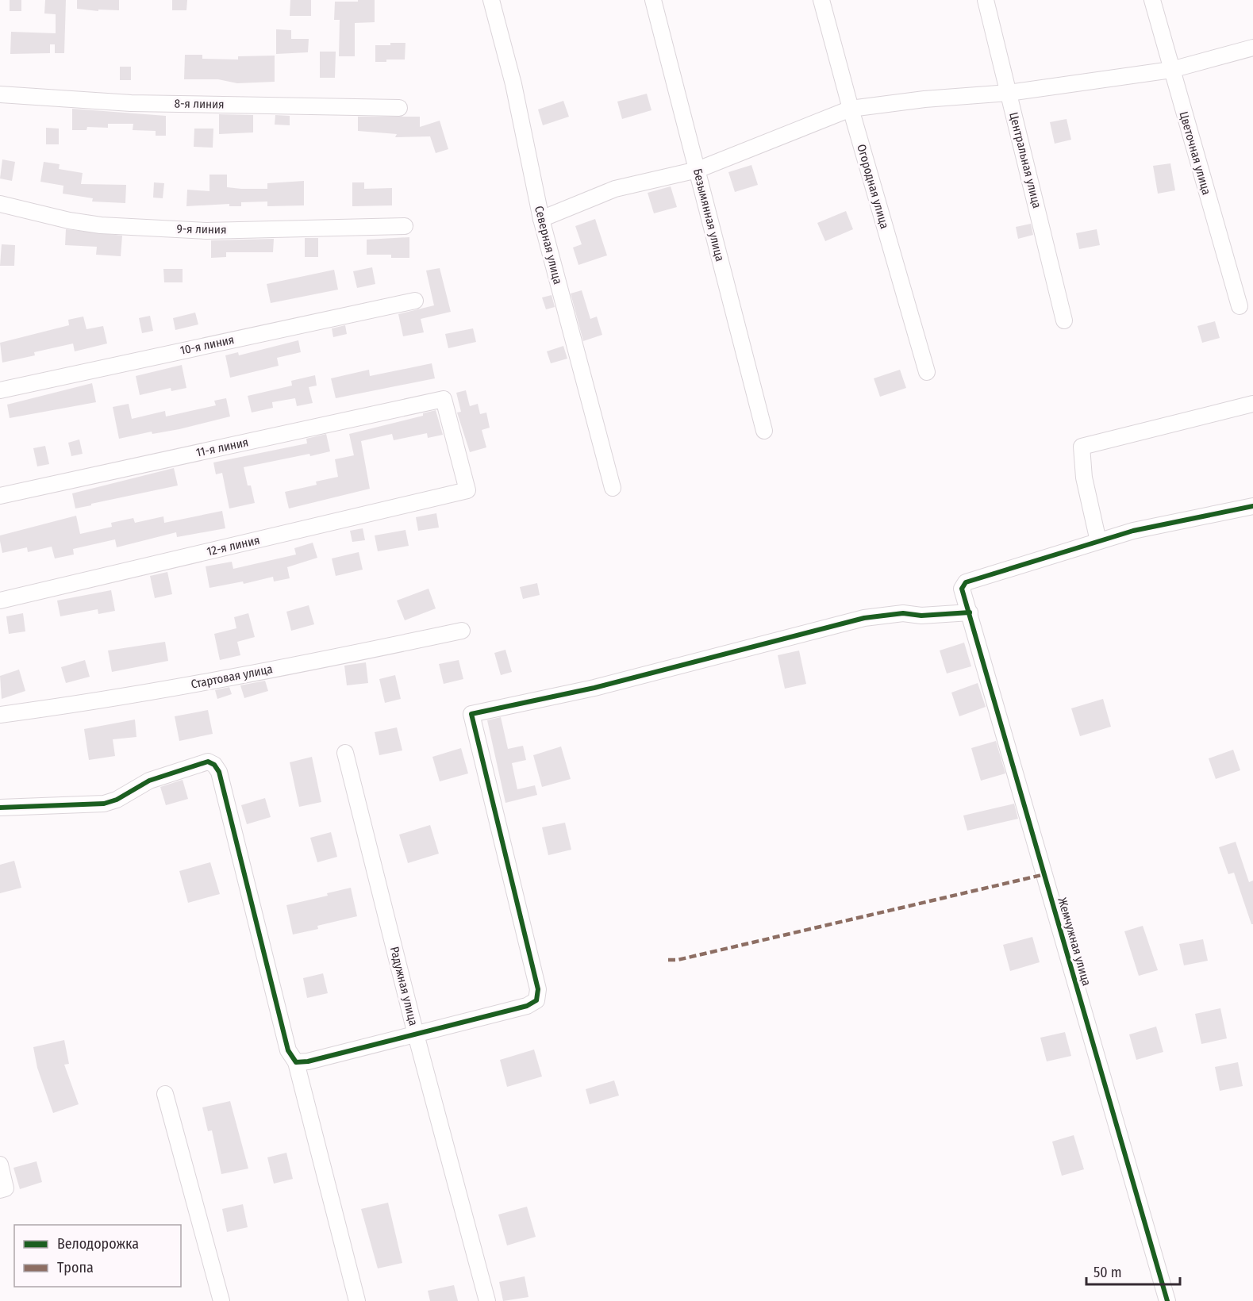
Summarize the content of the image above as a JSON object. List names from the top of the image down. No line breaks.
{"streets":{"street":["8-я линия","Цветочная улица","Центральная улица","Огородная улица","Безымянная улица","9-я линия","Северная улица","10-я линия","11-я линия","12-я линия","Стартовая улица","Жемчужная улица","Радужная улица"]},"crossings":[["11-я линия","12-я линия"]],"legend":["Велодорожка","Тропа"],"scale_bar":"50 m"}
